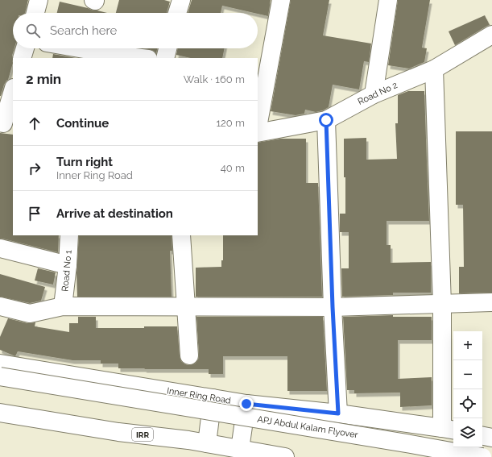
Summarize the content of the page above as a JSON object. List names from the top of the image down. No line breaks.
{"streets":{"main road":["Road No 2","Road No 1","Inner Ring Road","APJ Abdul Kalam Flyover","IRR"]},"page":{"search":"Search here","heading":["2 min","Walk · 160 m"],"list":[["Continue","120 m"],["Turn right","Inner Ring Road","40 m"],"Arrive at destination"],"map_buttons":["+","−"]}}
